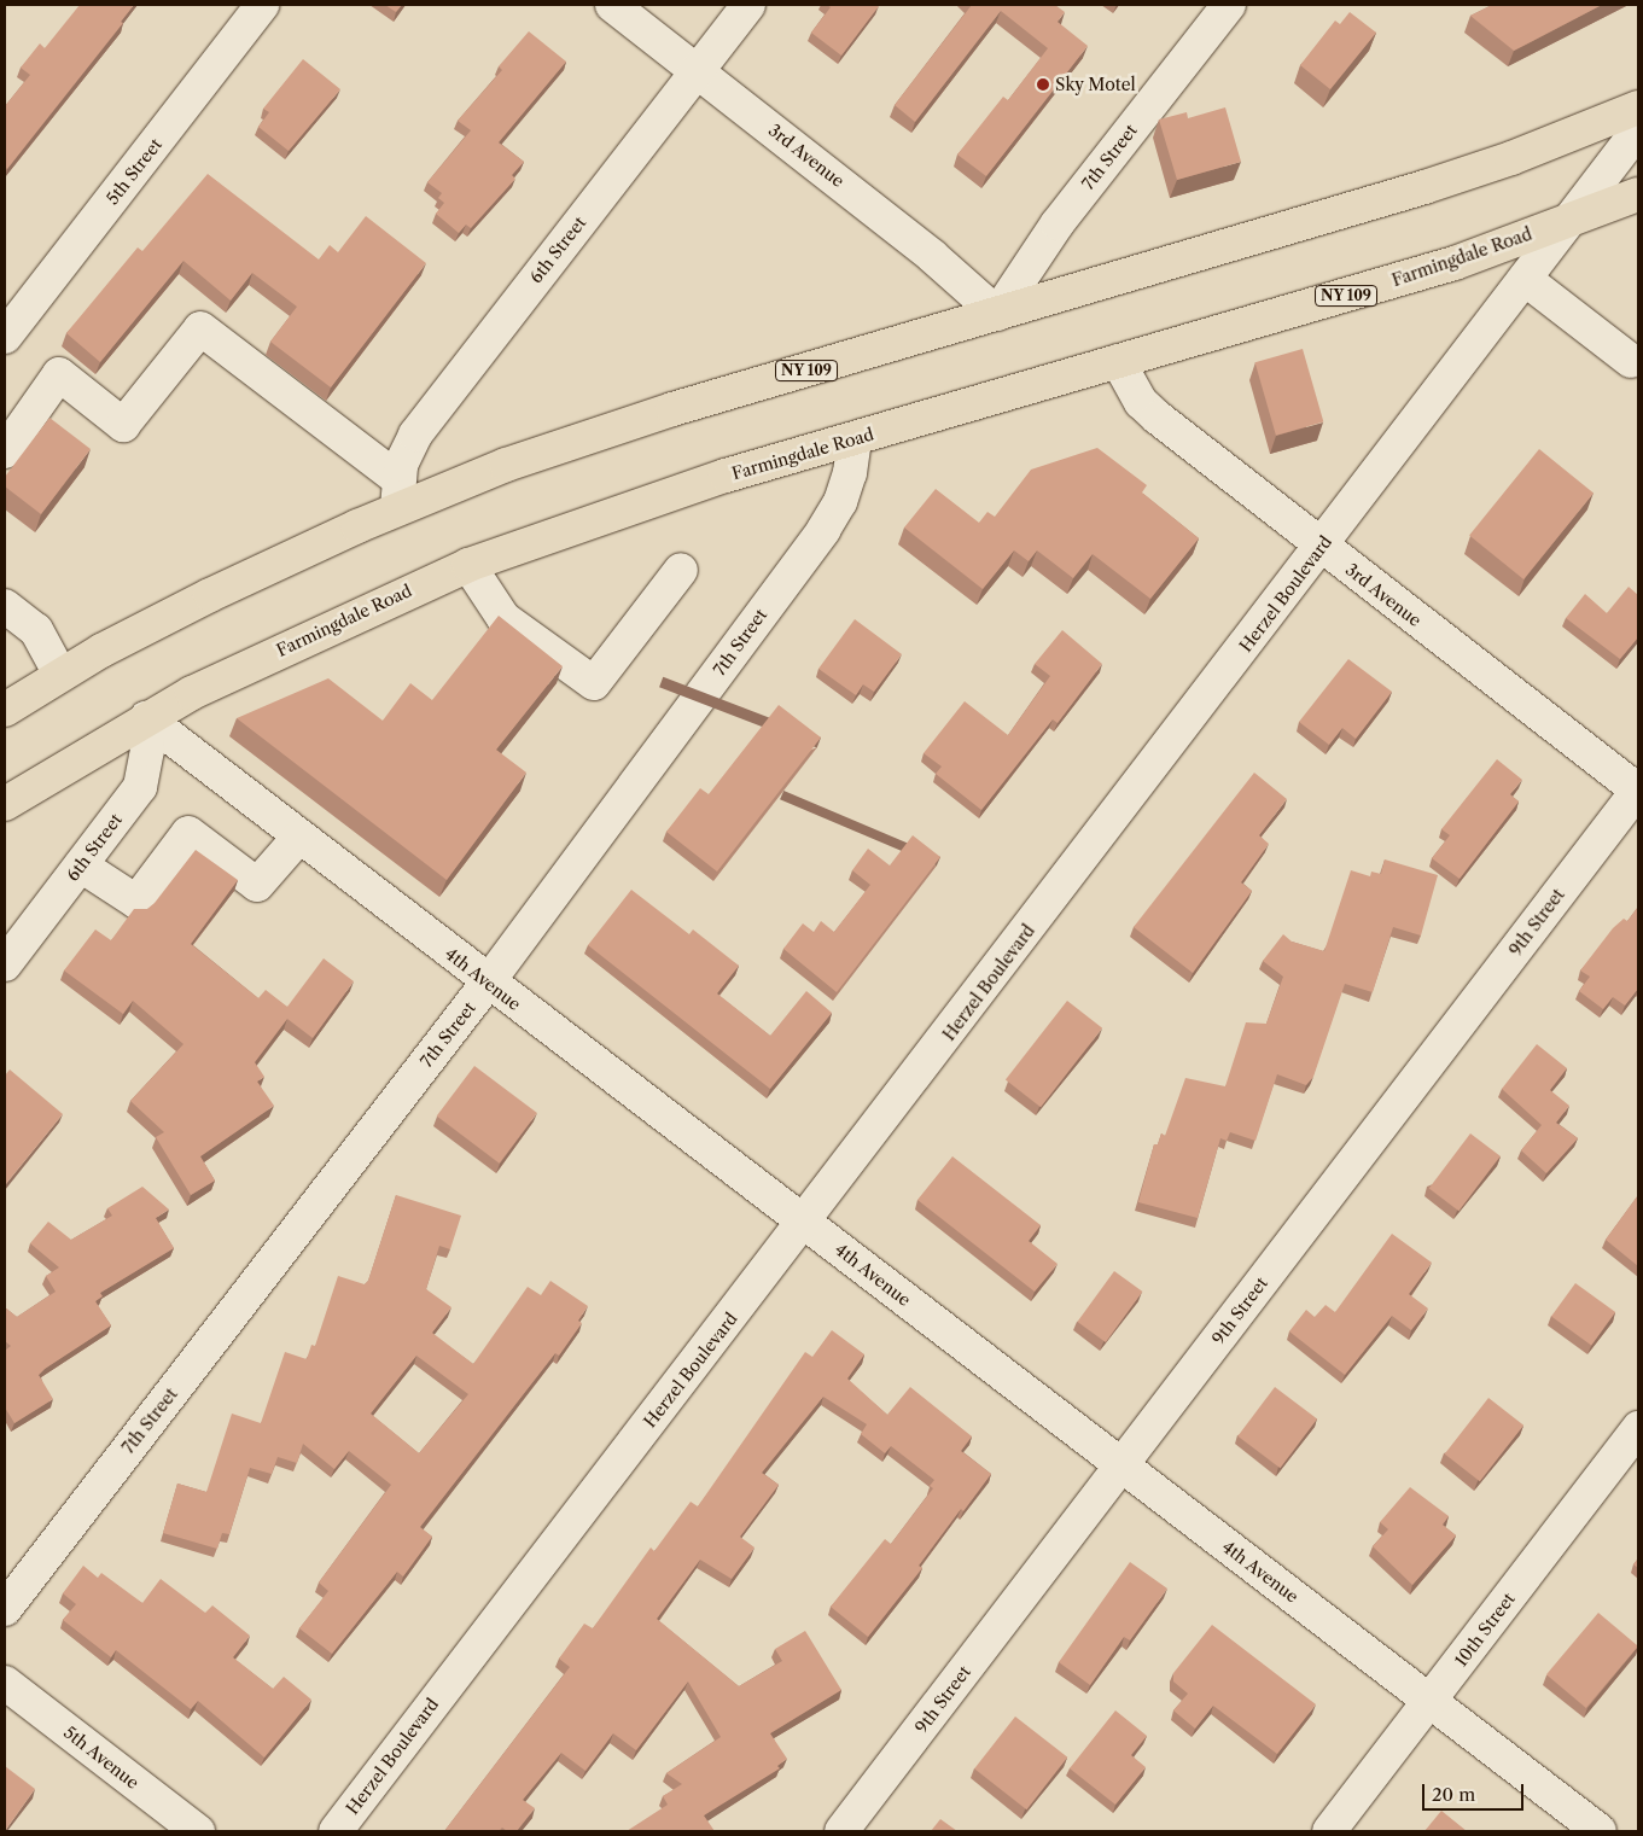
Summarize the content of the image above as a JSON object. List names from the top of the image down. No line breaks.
{"streets":{"main road":["Farmingdale Road","NY 109"],"street":["3rd Avenue","7th Street","5th Street","6th Street","Herzel Boulevard","9th Street","4th Avenue","10th Street","5th Avenue"]},"crossings":[["3rd Avenue","7th Street"],["3rd Avenue","6th Street"],["3rd Avenue","Farmingdale Road"],["3rd Avenue","NY 109"],["3rd Avenue","Herzel Boulevard"],["3rd Avenue","9th Street"],["7th Street","Farmingdale Road"],["7th Street","NY 109"],["7th Street","4th Avenue"],["6th Street","Farmingdale Road"],["6th Street","NY 109"],["6th Street","4th Avenue"],["Farmingdale Road","Herzel Boulevard"],["Farmingdale Road","4th Avenue"],["Herzel Boulevard","4th Avenue"],["9th Street","4th Avenue"],["4th Avenue","10th Street"]],"places":["Sky Motel"],"scale_bar":"20 m"}
